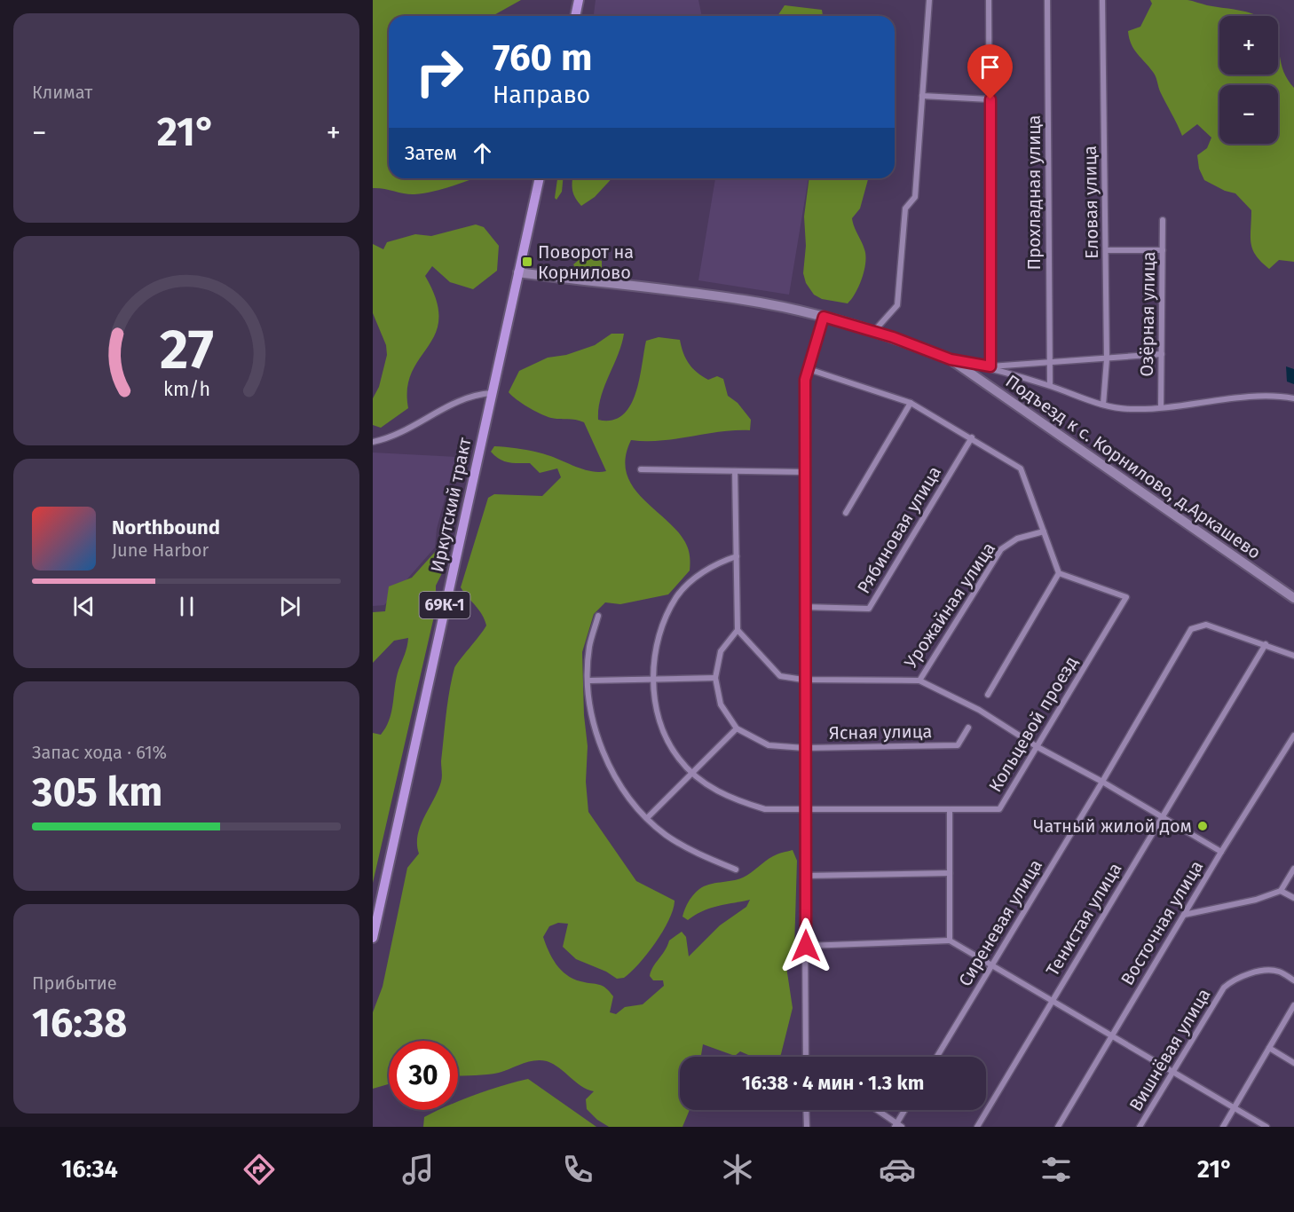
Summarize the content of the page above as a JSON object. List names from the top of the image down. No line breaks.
{"streets":{"main road":["Иркутский тракт","69К-1"],"street":["Прохладная улица","Еловая улица","Озёрная улица","Подъезд к с. Корнилово, д.Аркашево","Рябиновая улица","Урожайная улица","Кольцевой проезд","Ясная улица","Тенистая улица","Сиреневая улица","Восточная улица","Вишнёвая улица"]},"crossings":[["Подъезд к с. Корнилово, д.Аркашево","Иркутский тракт"],["Урожайная улица","Ясная улица"],["Тенистая улица","Сиреневая улица"]],"places":{"transit":["Поворот на Корнилово"],"other":["Чатный жилой дом"]},"page":{"tile":["Климат",["Запас хода · 61%","305 km"],["Прибытие","16:38"]],"map_buttons":["+","−"],"turn":["760 m","Направо"],"heat":["−","21°","+"],"then":"Затем","song":["Northbound","June Harbor"],"limit":"30","trip":"16:38 · 4 мин · 1.3 km","tabs":["16:34","21°"],"gauge":["27","km/h"]}}
